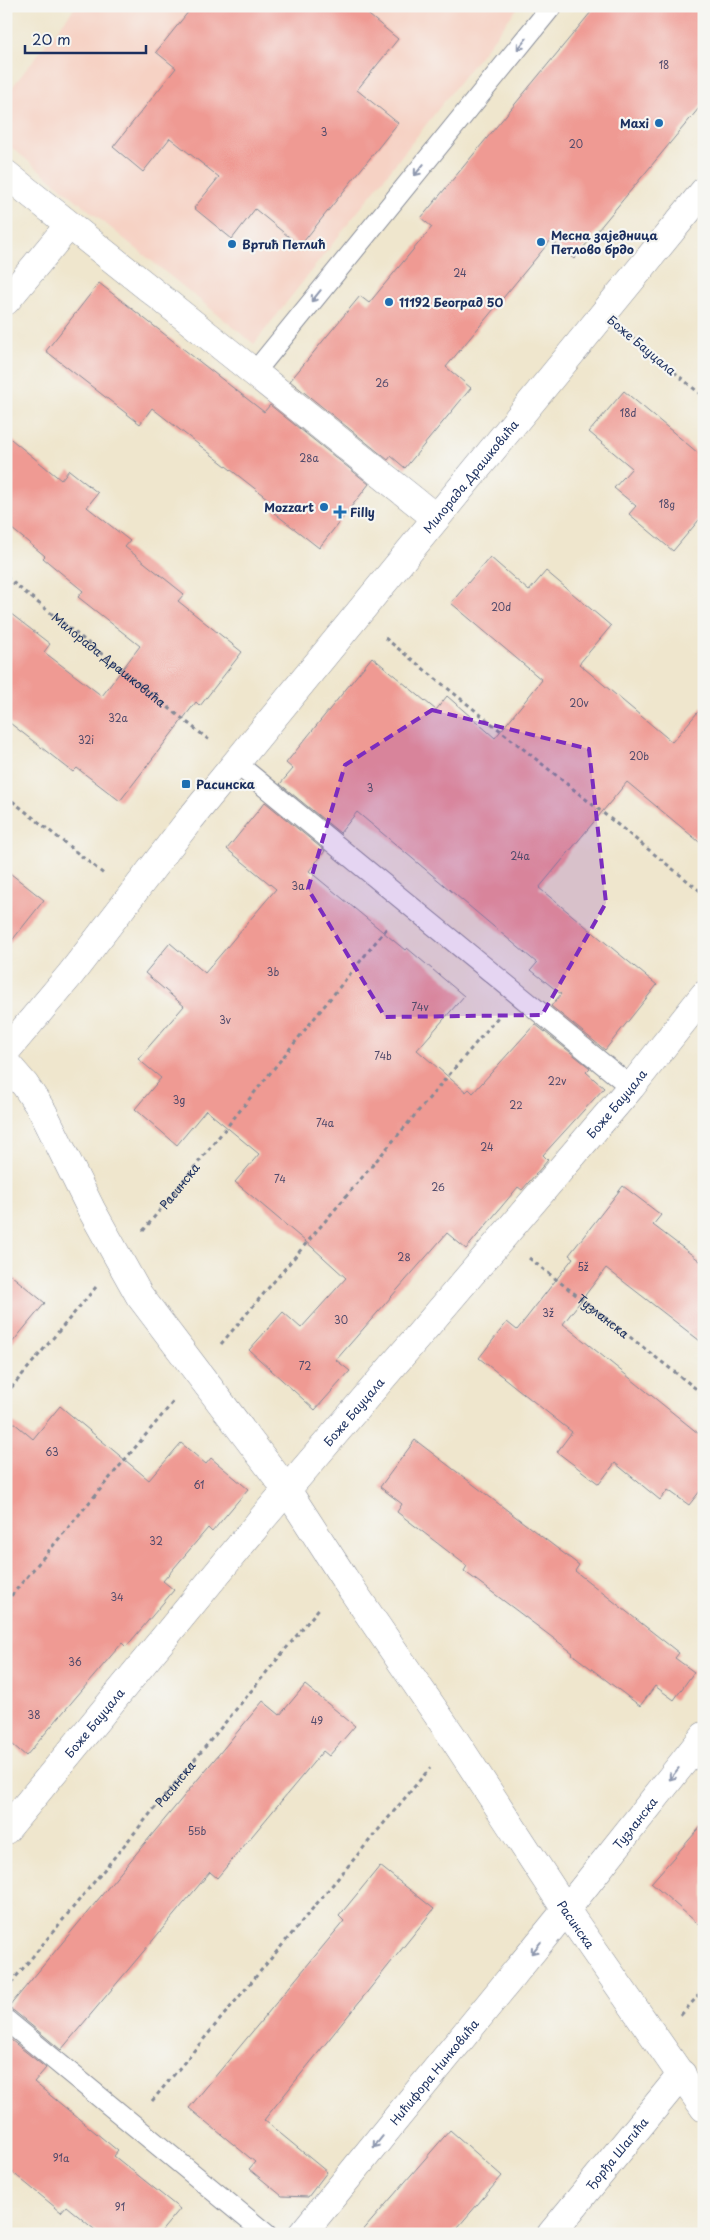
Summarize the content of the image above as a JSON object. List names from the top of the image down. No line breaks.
{"streets":{"street":["Боже Бауцала","Милорада Драшковића","Расинска","Тузланска","Нићифора Нинковића","Ђорђа Шагића"]},"crossings":[["Боже Бауцала","Милорада Драшковића"],["Боже Бауцала","Расинска"],["Боже Бауцала","Тузланска"],["Расинска","Тузланска"],["Расинска","Нићифора Нинковића"],["Расинска","Ђорђа Шагића"],["Тузланска","Нићифора Нинковића"]],"one_way":["Нићифора Нинковића"],"places":{"other":["Maxi","Месна заједница Петлово брдо","Вртић Петлић","11192 Београд 50","Mozzart"],"health":["Filly"],"transit":["Расинска"]},"house_numbers":["18","3","20","24","26","18d","28a","18g","20d","20v","32a","32i","20b","3","24a","3a","3b","74v","3v","74b","22v","3g","22","74a","24","74","26","28","5ž","3ž","30","72","63","61","32","34","36","38","49","55b","91a","91"],"scale_bar":"20 m"}
